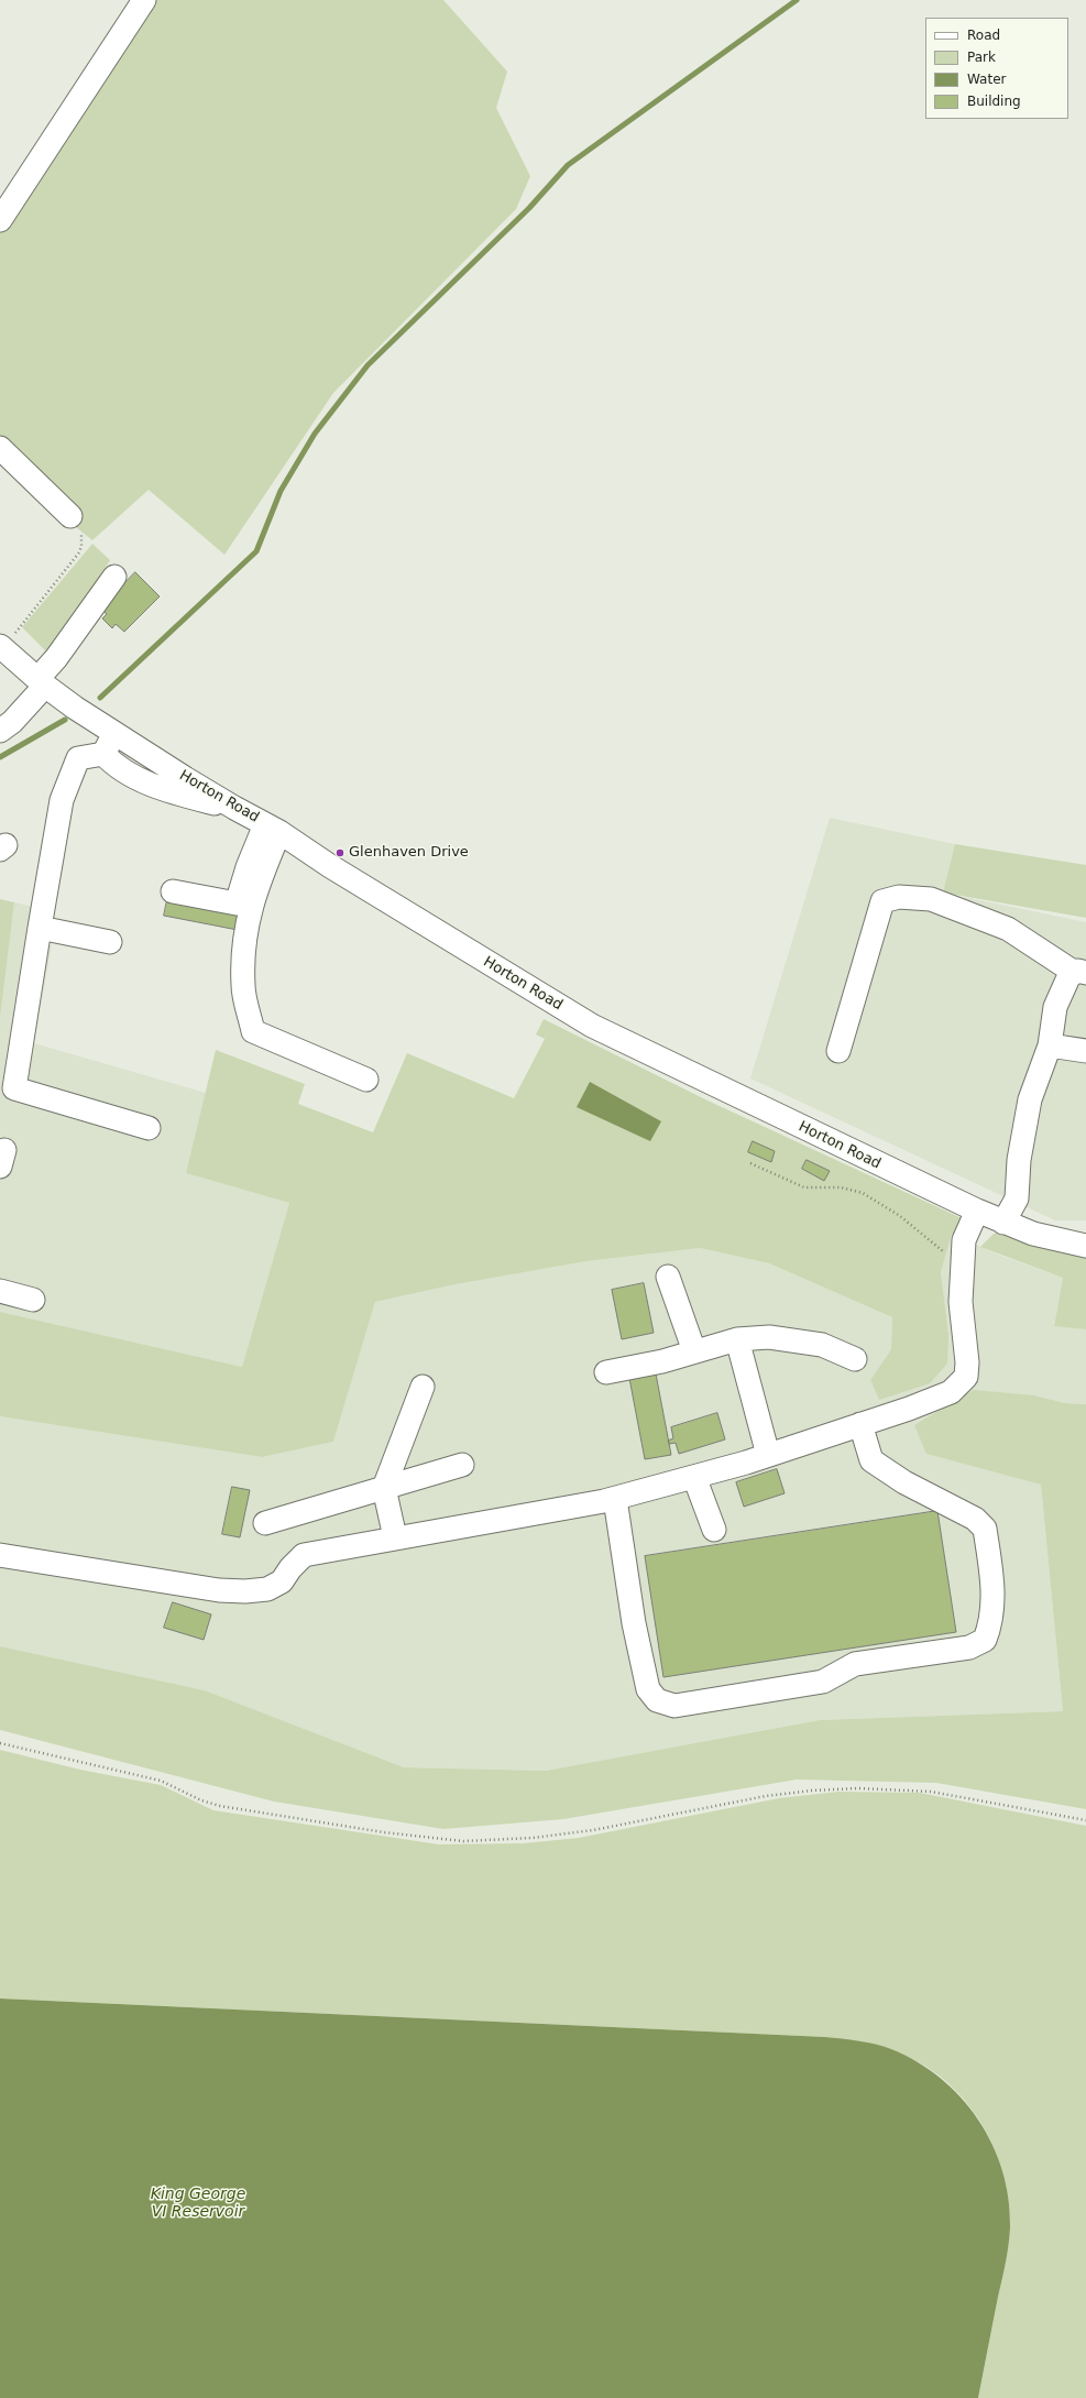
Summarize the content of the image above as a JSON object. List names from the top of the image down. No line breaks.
{"streets":{"street":["Horton Road"]},"water":["King George VI Reservoir"],"places":["Glenhaven Drive"],"legend":["Road","Park","Water","Building"]}
